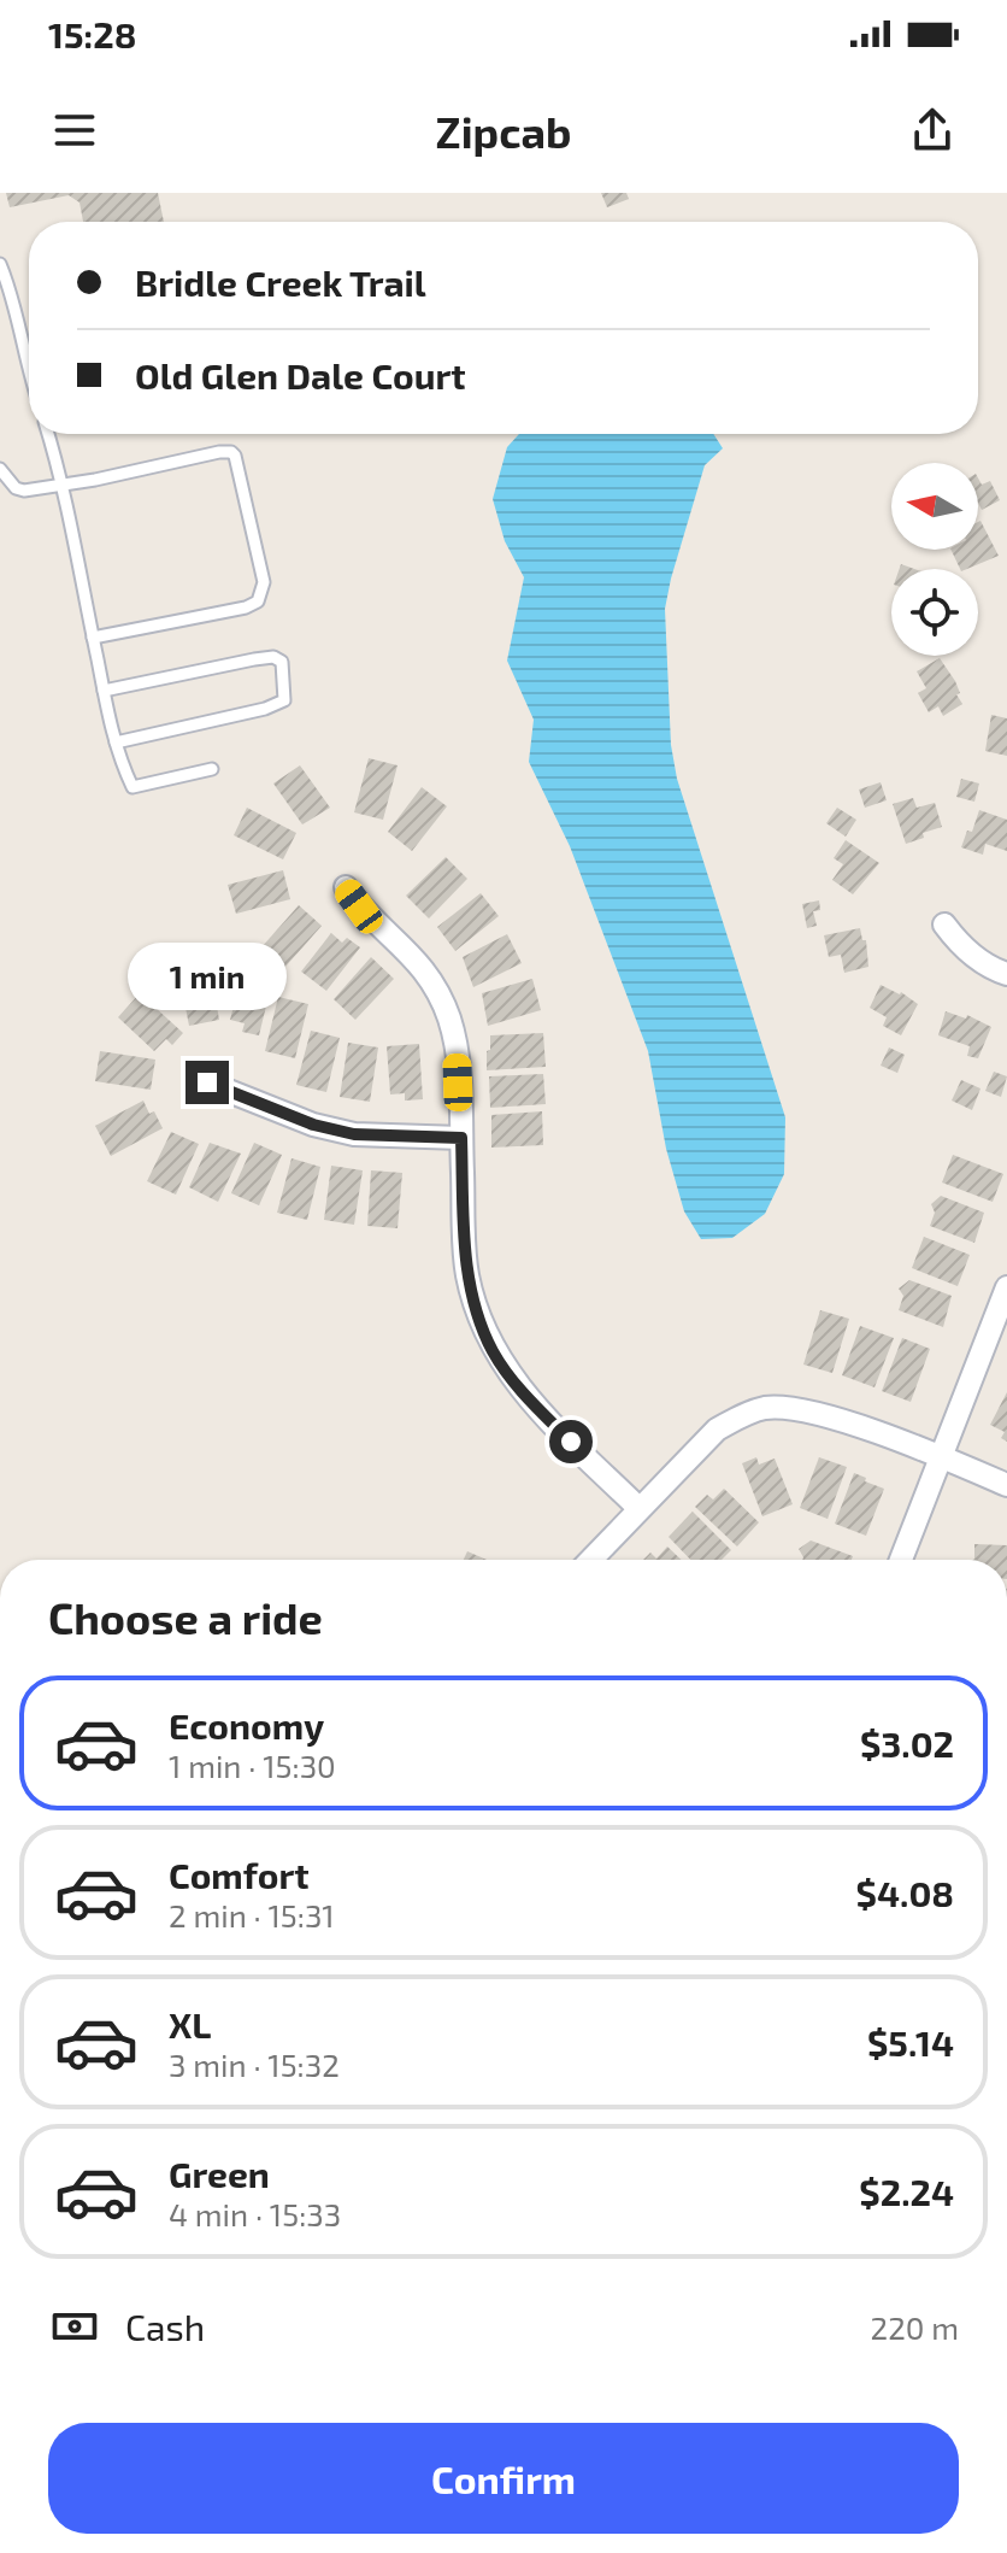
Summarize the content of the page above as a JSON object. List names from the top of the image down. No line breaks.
{"north":"left","page":{"status":"15:28","header":"Zipcab","banner":["Bridle Creek Trail","Old Glen Dale Court"],"bubble":"1 min","heading":"Choose a ride","list":[{"name":"Economy","note":"1 min · 15:30","value":"$3.02"},{"name":"Comfort","note":"2 min · 15:31","value":"$4.08"},{"name":"XL","note":"3 min · 15:32","value":"$5.14"},{"name":"Green","note":"4 min · 15:33","value":"$2.24"}],"pay":["Cash","220 m"],"buttons":"Confirm"}}
